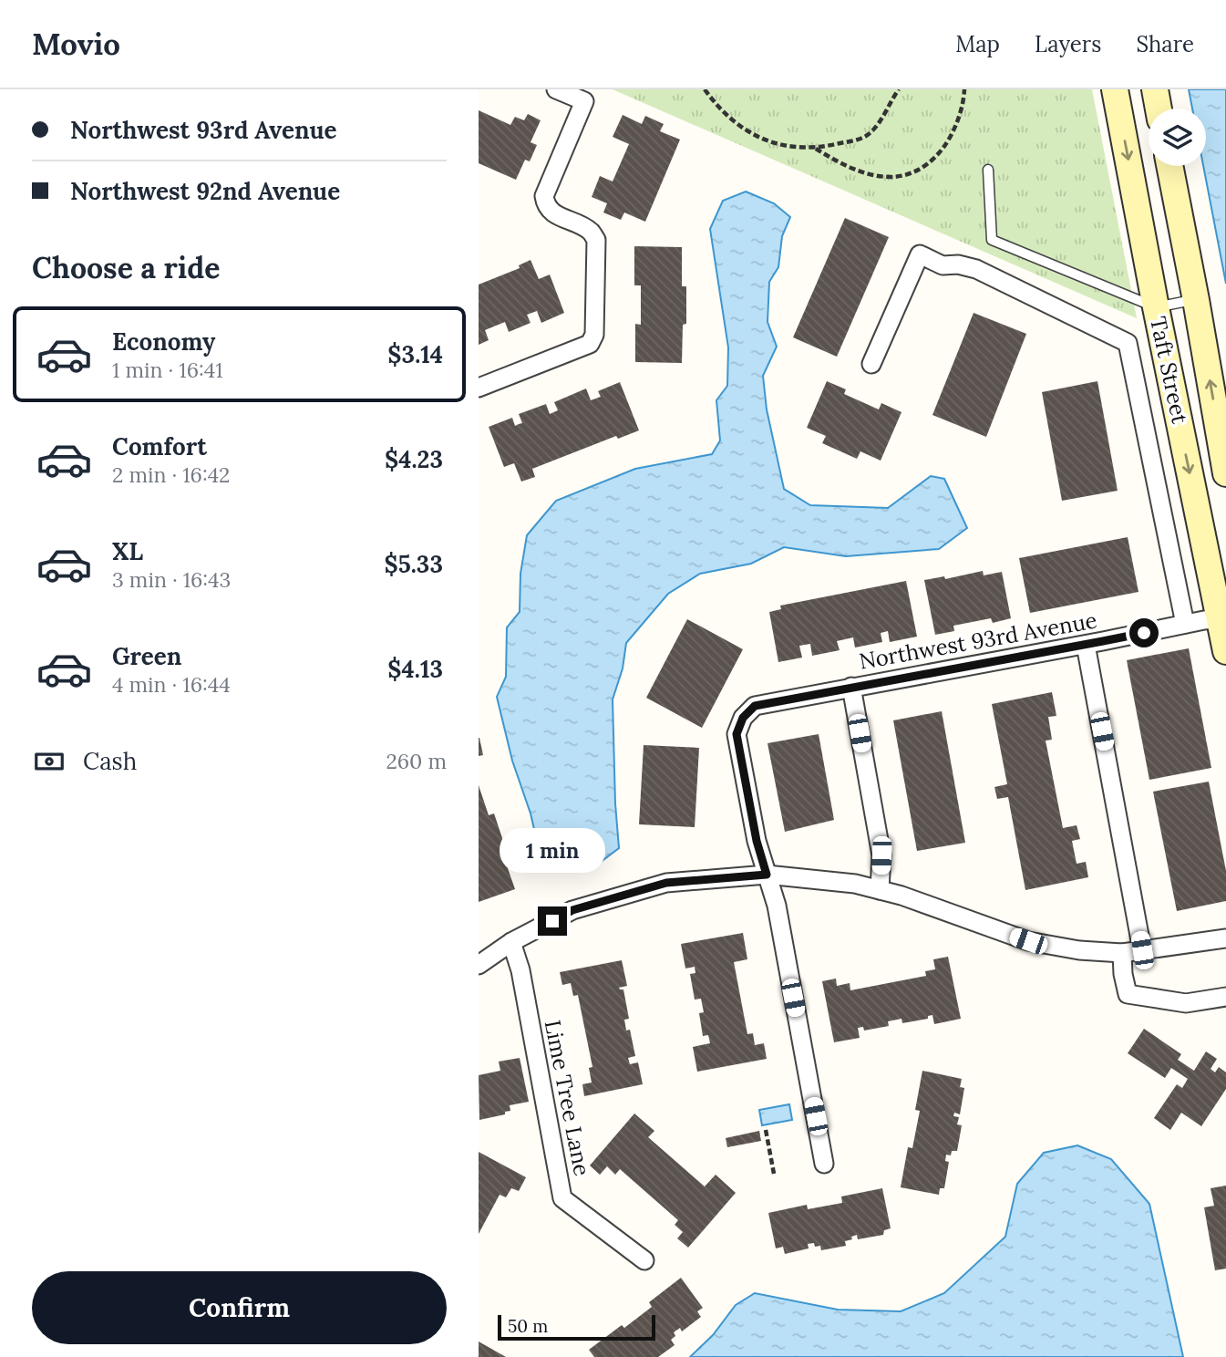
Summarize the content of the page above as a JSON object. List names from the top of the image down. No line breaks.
{"streets":{"street":["Taft Street","Northwest 93rd Avenue","Lime Tree Lane"]},"crossings":[["Taft Street","Northwest 93rd Avenue"]],"scale_bar":"50 m","page":{"header":"Movio","nav":["Map","Layers","Share"],"banner":["Northwest 93rd Avenue","Northwest 92nd Avenue"],"heading":"Choose a ride","list":[{"name":"Economy","note":"1 min · 16:41","value":"$3.14"},{"name":"Comfort","note":"2 min · 16:42","value":"$4.23"},{"name":"XL","note":"3 min · 16:43","value":"$5.33"},{"name":"Green","note":"4 min · 16:44","value":"$4.13"}],"pay":["Cash","260 m"],"bubble":"1 min","buttons":"Confirm","scale":"50 m"}}
